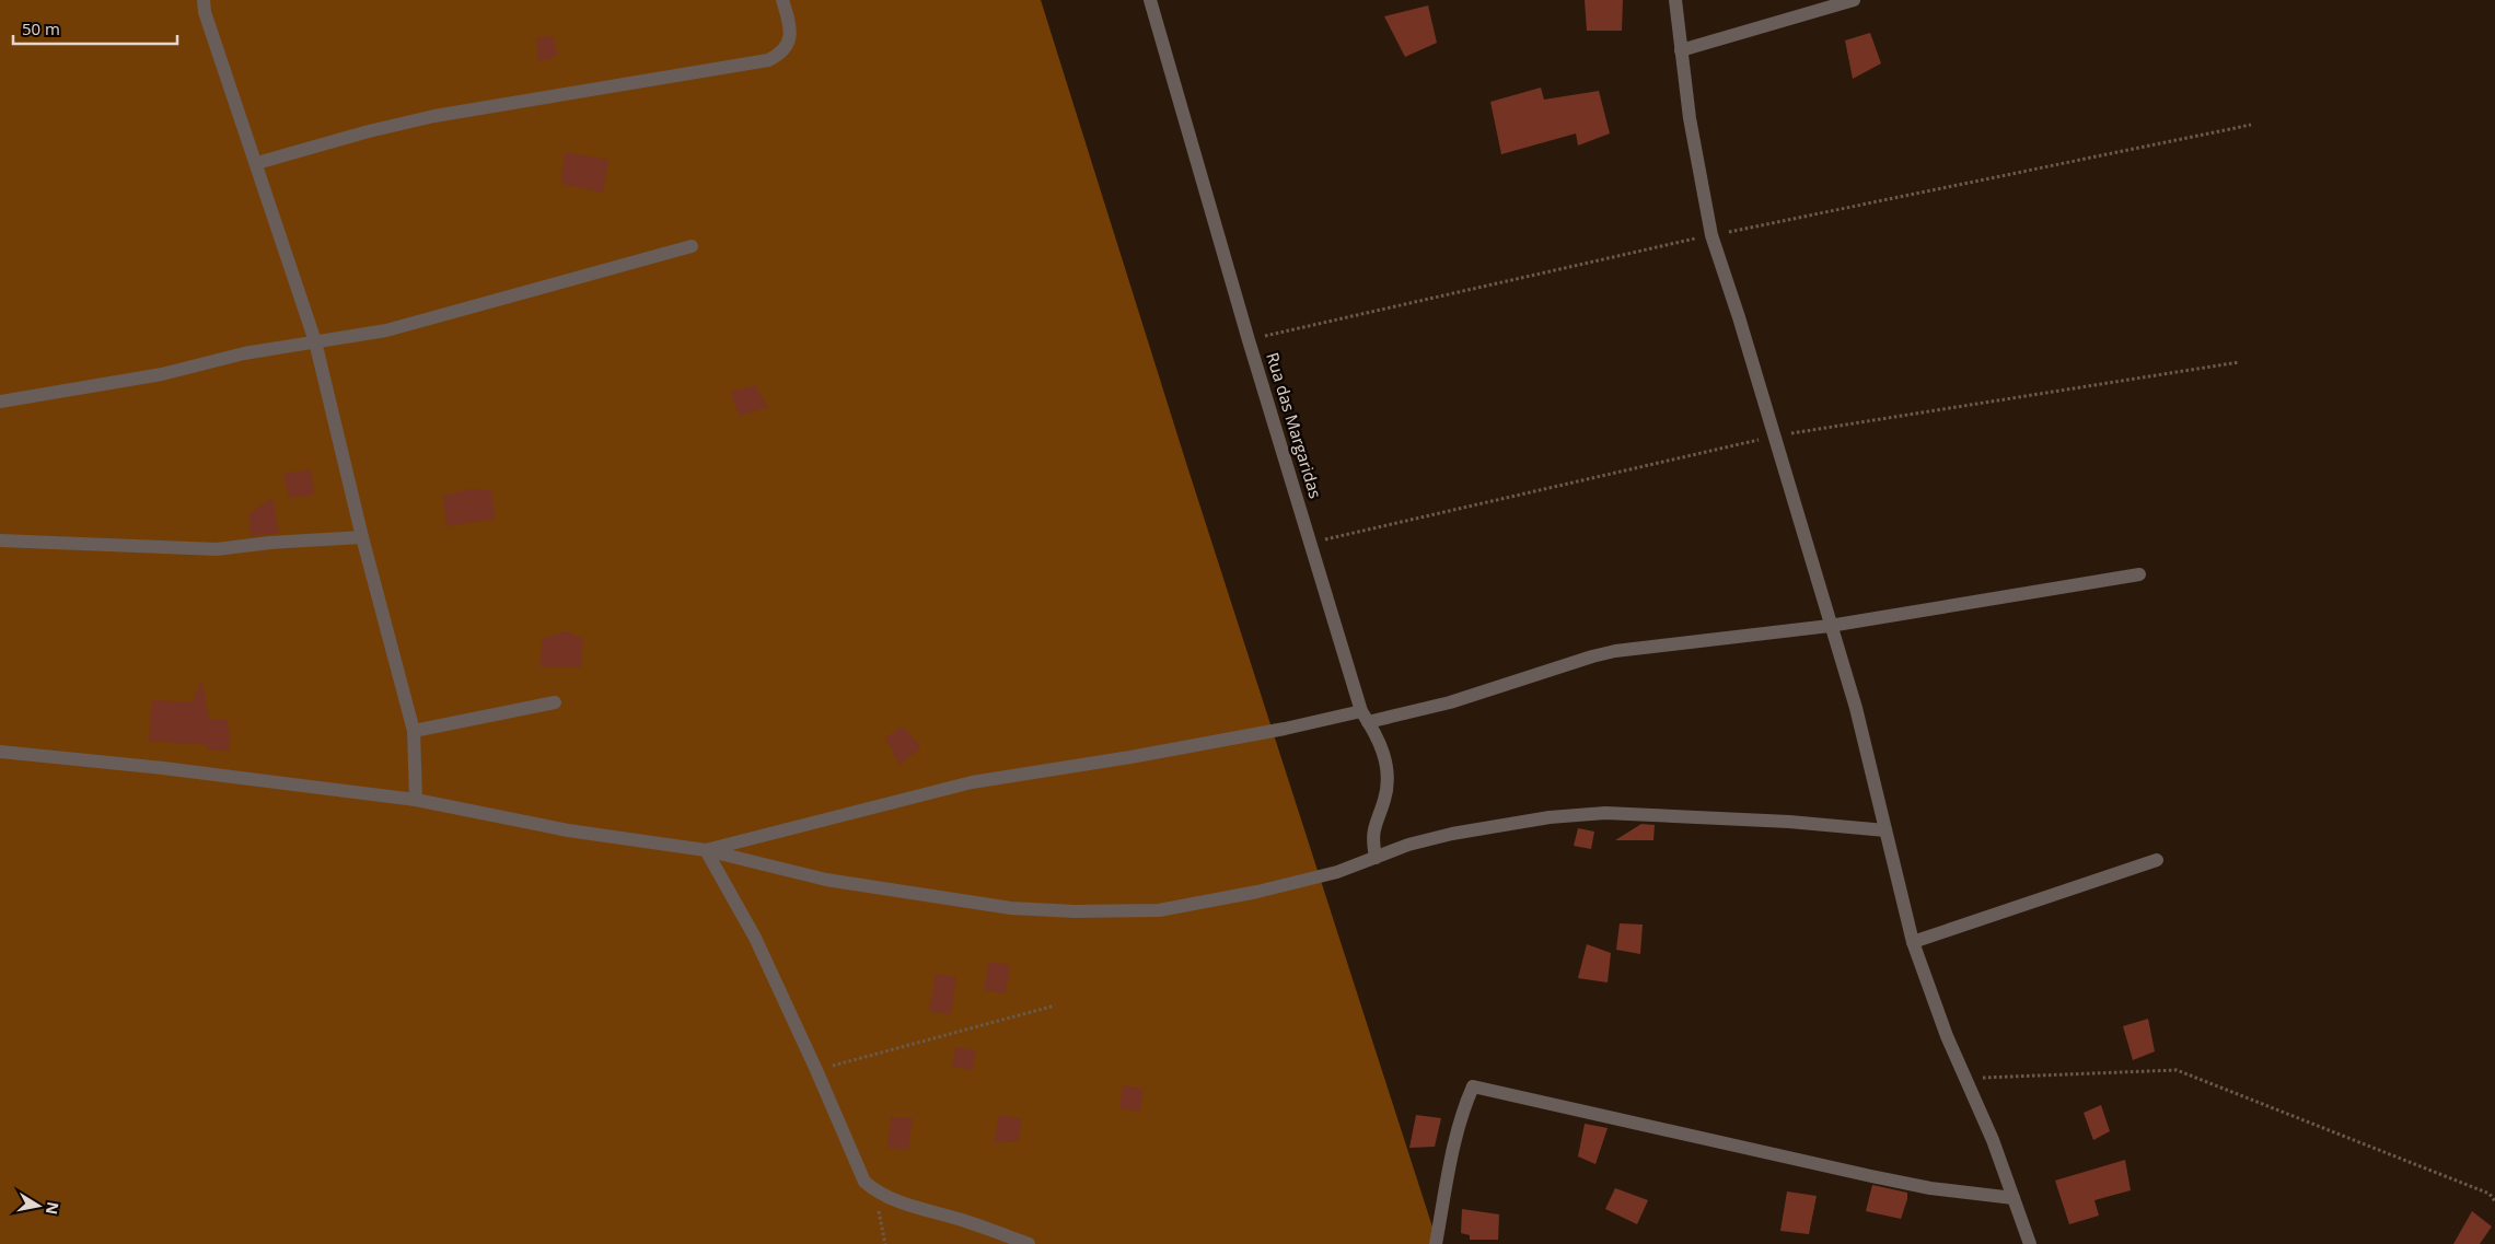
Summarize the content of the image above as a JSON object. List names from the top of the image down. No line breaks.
{"streets":{"street":["Rua das Margaridas"]},"scale_bar":"50 m","north":"right"}
